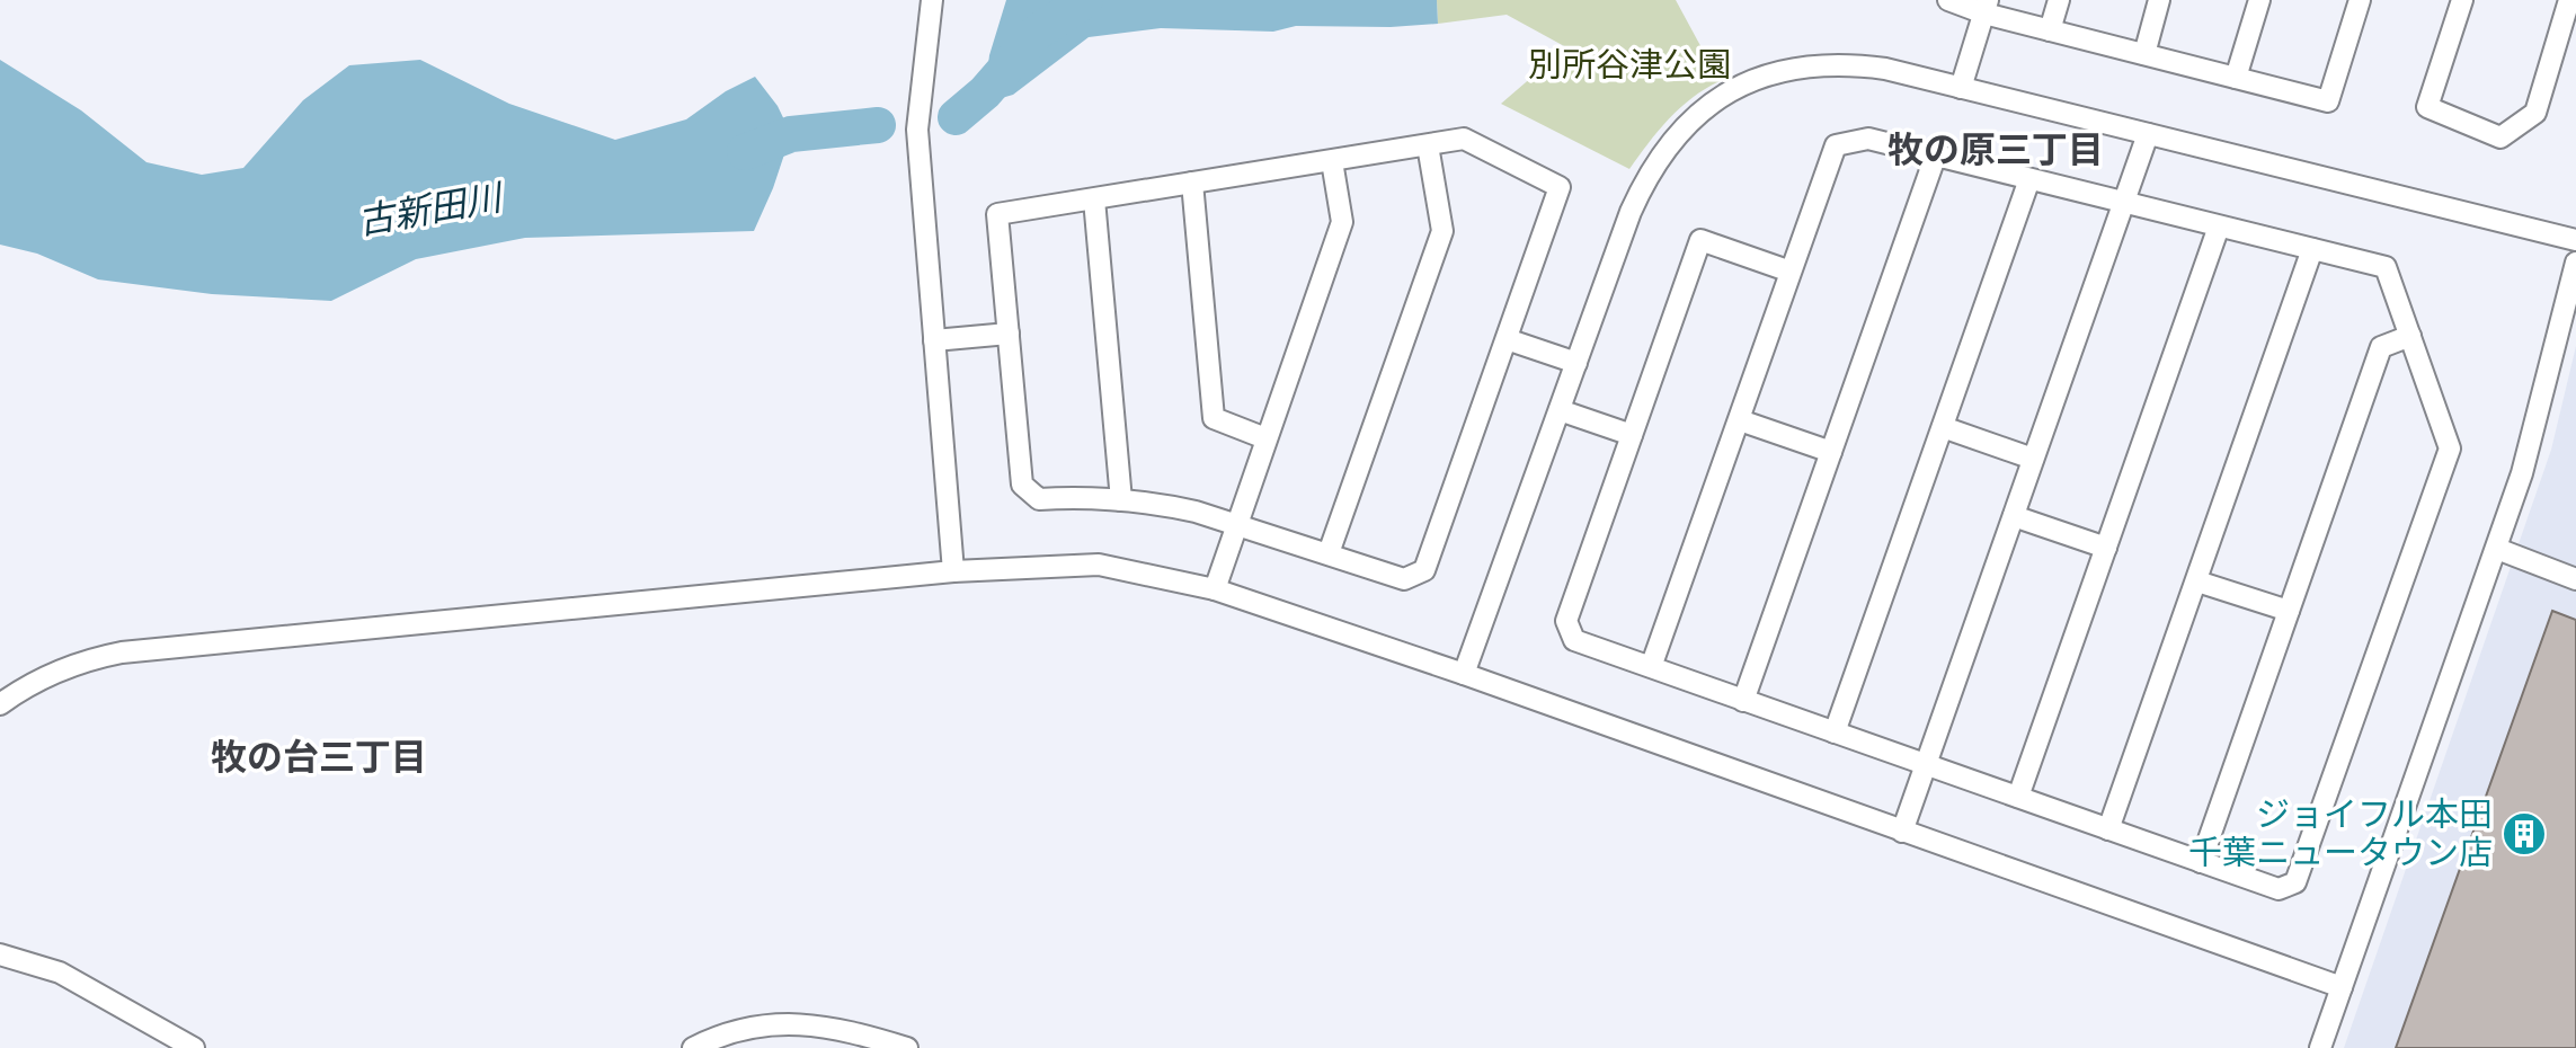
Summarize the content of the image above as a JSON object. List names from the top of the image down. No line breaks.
{"districts":["牧の原三丁目","牧の台三丁目"],"water":["古新田川"],"parks":["別所谷津公園"],"places":{"building":["ジョイフル本田 千葉ニュータウン店"]}}
